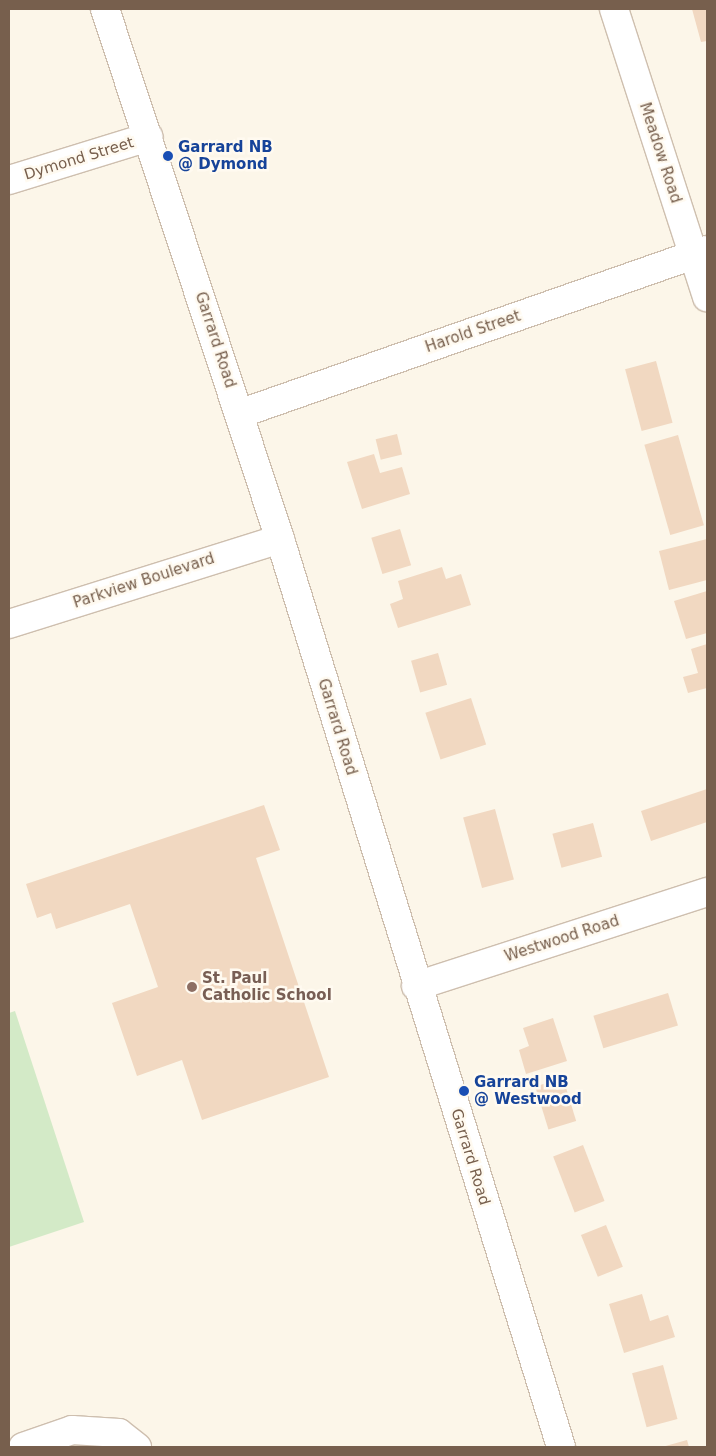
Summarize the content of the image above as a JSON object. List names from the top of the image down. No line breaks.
{"streets":{"street":["Meadow Road","Dymond Street","Harold Street","Garrard Road","Parkview Boulevard","Westwood Road"]},"crossings":[["Meadow Road","Harold Street"],["Dymond Street","Garrard Road"],["Harold Street","Garrard Road"],["Garrard Road","Parkview Boulevard"],["Garrard Road","Westwood Road"]],"places":["Garrard NB @ Dymond","St. Paul Catholic School","Garrard NB @ Westwood"]}
